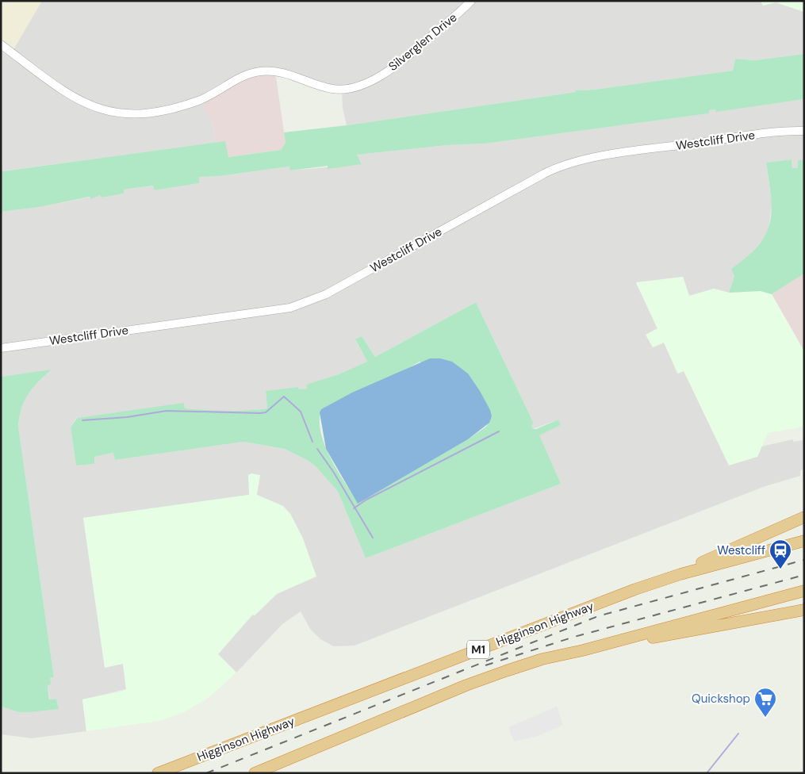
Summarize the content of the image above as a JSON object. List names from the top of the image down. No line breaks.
{"streets":{"highway":["Higginson Highway","M1"],"street":["Silverglen Drive","Westcliff Drive"]},"places":{"station":["Westcliff"],"supermarket":["Quickshop"]}}
